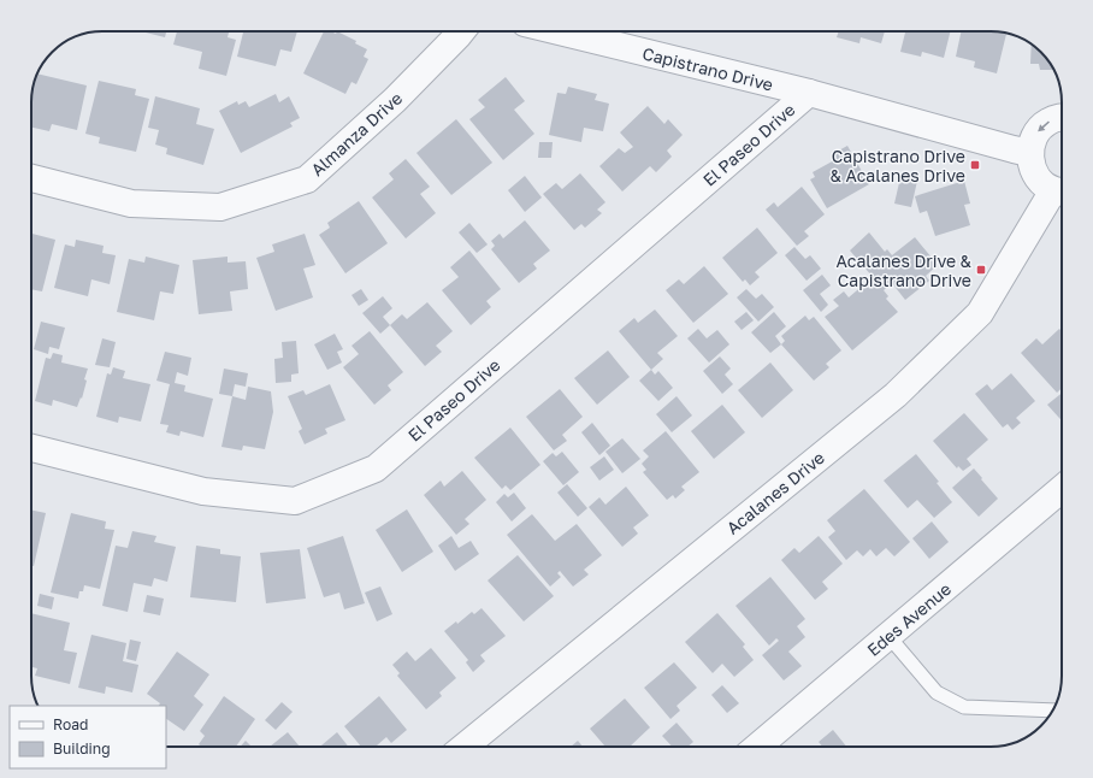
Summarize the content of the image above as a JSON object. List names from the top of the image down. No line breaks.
{"streets":{"street":["Capistrano Drive","Almanza Drive","El Paseo Drive","Acalanes Drive","Edes Avenue"]},"crossings":[["Capistrano Drive","El Paseo Drive"]],"places":{"transit":["Capistrano Drive & Acalanes Drive","Acalanes Drive & Capistrano Drive"]},"legend":["Road","Building"]}
